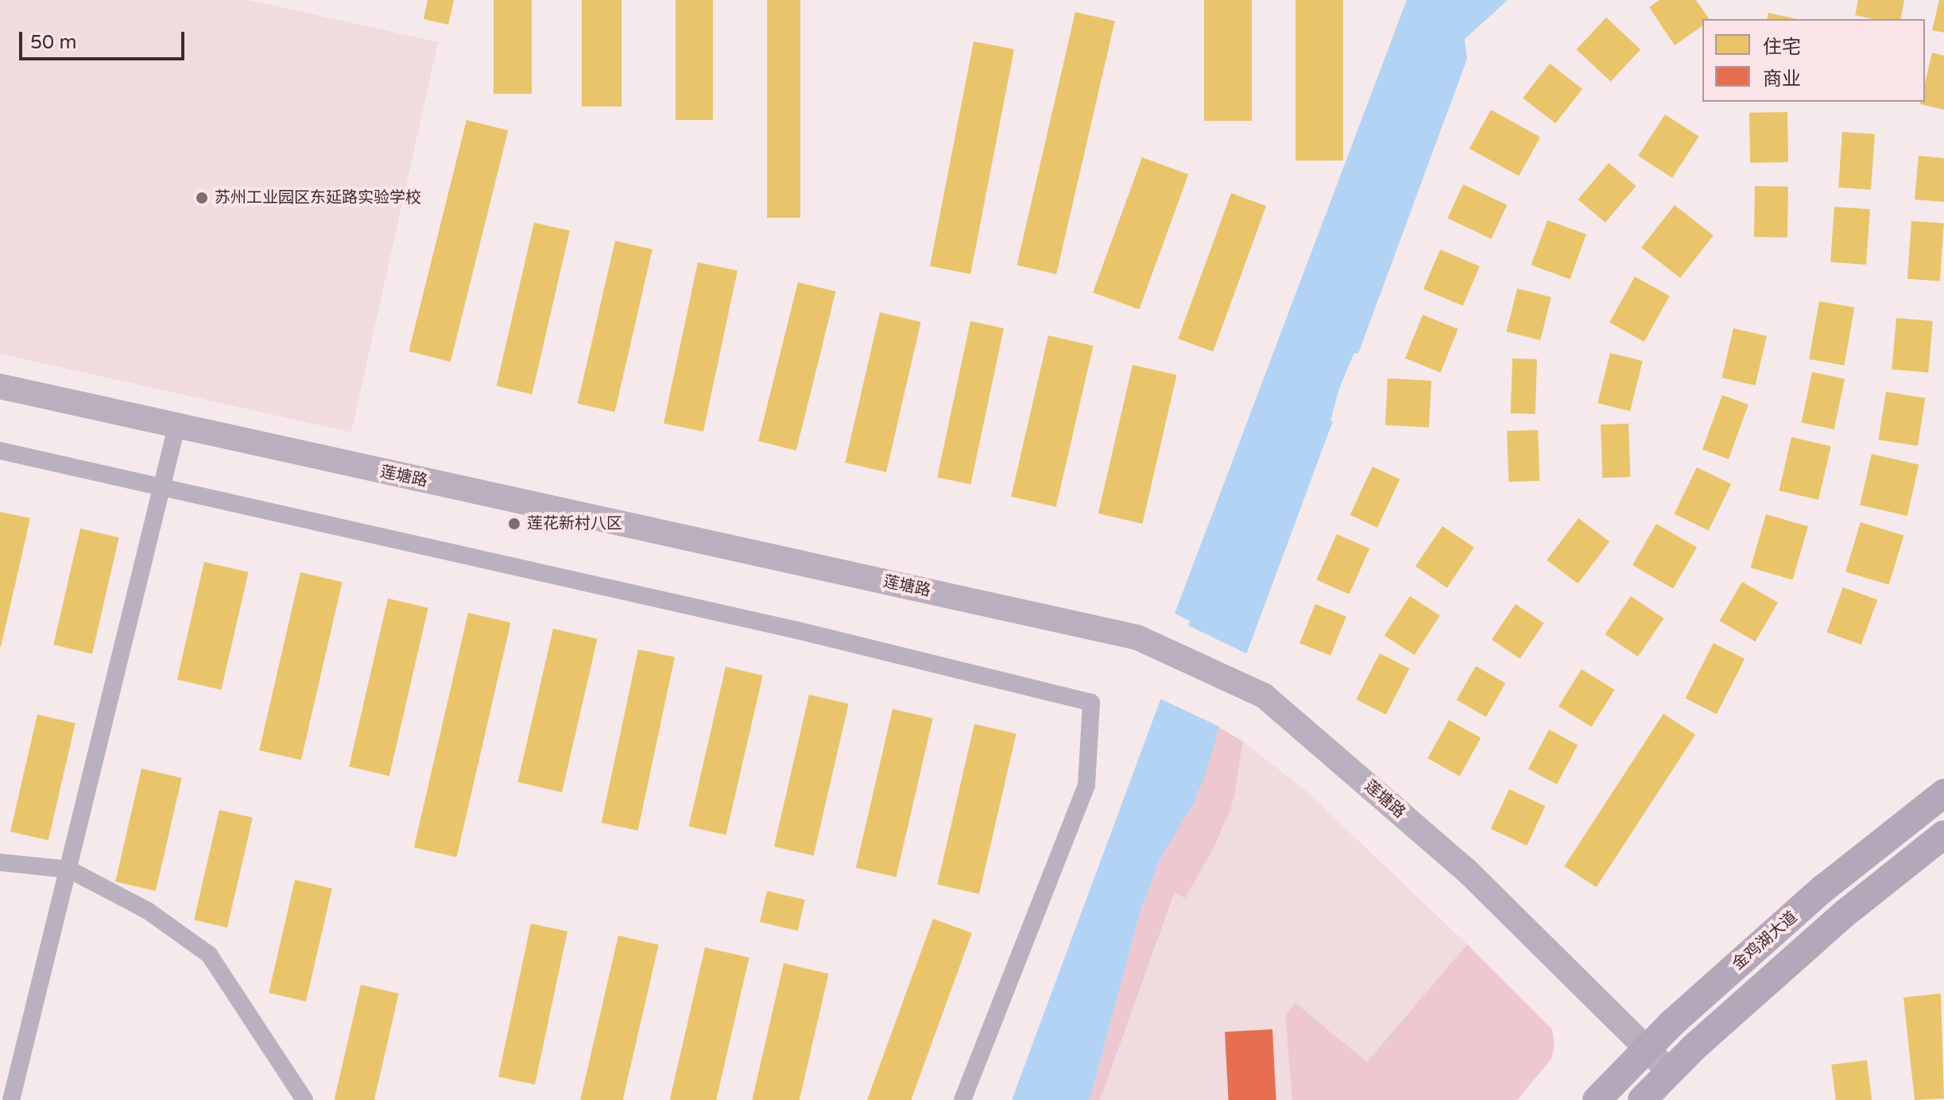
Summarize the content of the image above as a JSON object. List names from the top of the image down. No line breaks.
{"streets":{"main road":["金鸡湖大道"],"street":["莲塘路"]},"crossings":[["莲塘路","金鸡湖大道"]],"places":["苏州工业园区东延路实验学校","莲花新村八区"],"legend":["住宅","商业"],"scale_bar":"50 m"}
